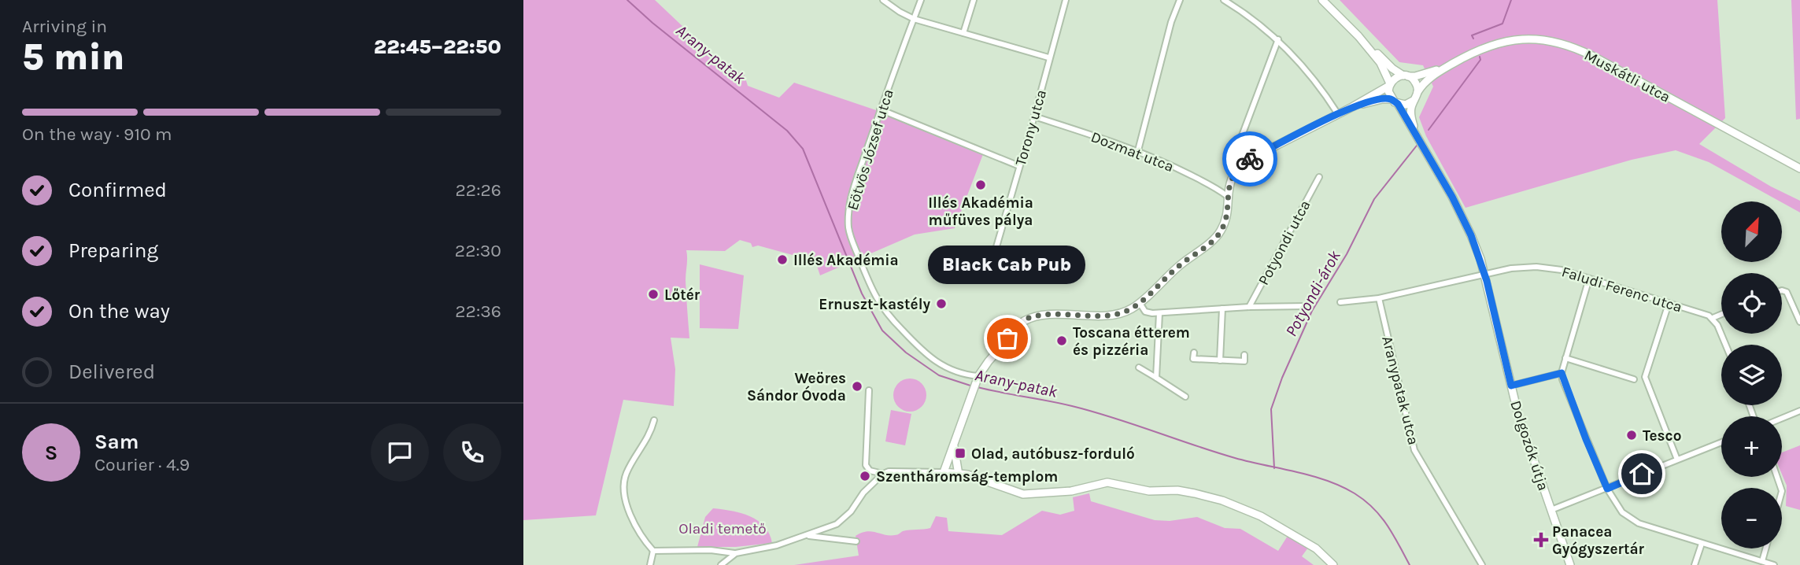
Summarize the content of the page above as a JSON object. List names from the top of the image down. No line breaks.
{"streets":{"main road":["Muskátli utca","Dolgozók útja"],"street":["Torony utca","Eötvös József utca","Dozmat utca","Potyondi utca","Faludi Ferenc utca","Aranypatak utca"]},"crossings":[["Muskátli utca","Dolgozók útja"],["Torony utca","Dozmat utca"],["Faludi Ferenc utca","Aranypatak utca"],["Faludi Ferenc utca","Dolgozók útja"]],"water":["Arany-patak","Potyondi-árok"],"parks":["Oladi temető"],"places":{"other":["Illés Akadémia műfüves pálya","Illés Akadémia","Lőtér","Ernuszt-kastély","Black Cab Pub","Toscana étterem és pizzéria","Weöres Sándor Óvoda","Tesco","Szentháromság-templom"],"transit":["Olad, autóbusz-forduló"],"health":["Panacea Gyógyszertár"]},"north":"top right","page":{"heading":["5 min","Arriving in","22:45–22:50"],"panel":["Sam","Courier · 4.9"],"bar":"On the way · 910 m","list":[["Confirmed","22:26"],["Preparing","22:30"],["On the way","22:36"],"Delivered"],"map_buttons":["+","−"],"bubble":"Black Cab Pub","round":"S"}}
